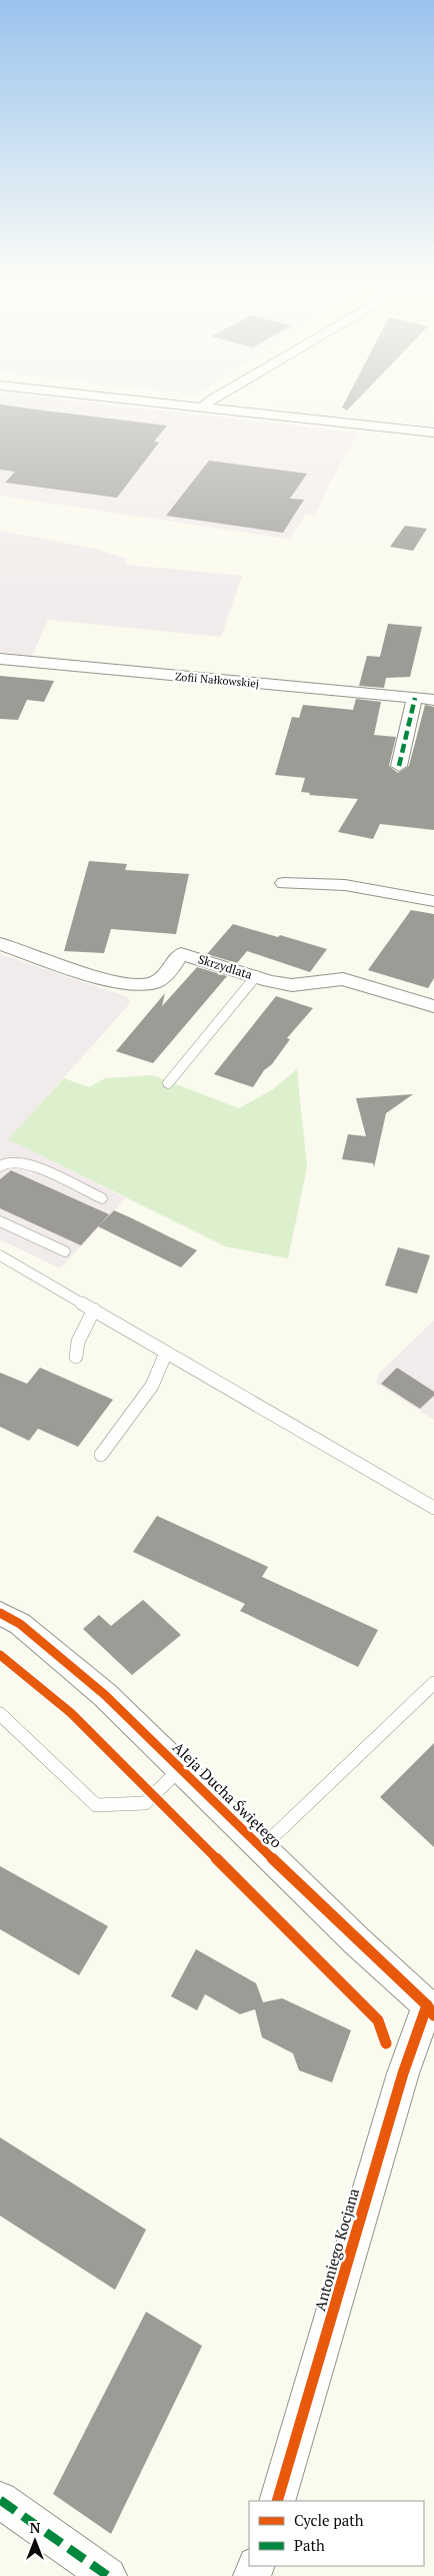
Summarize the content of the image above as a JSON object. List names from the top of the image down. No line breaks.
{"streets":{"street":["Zofii Nałkowskiej","Skrzydlata","Aleja Ducha Świętego","Antoniego Kocjana"]},"crossings":[["Aleja Ducha Świętego","Antoniego Kocjana"]],"legend":["Cycle path","Path"],"north":"top"}
